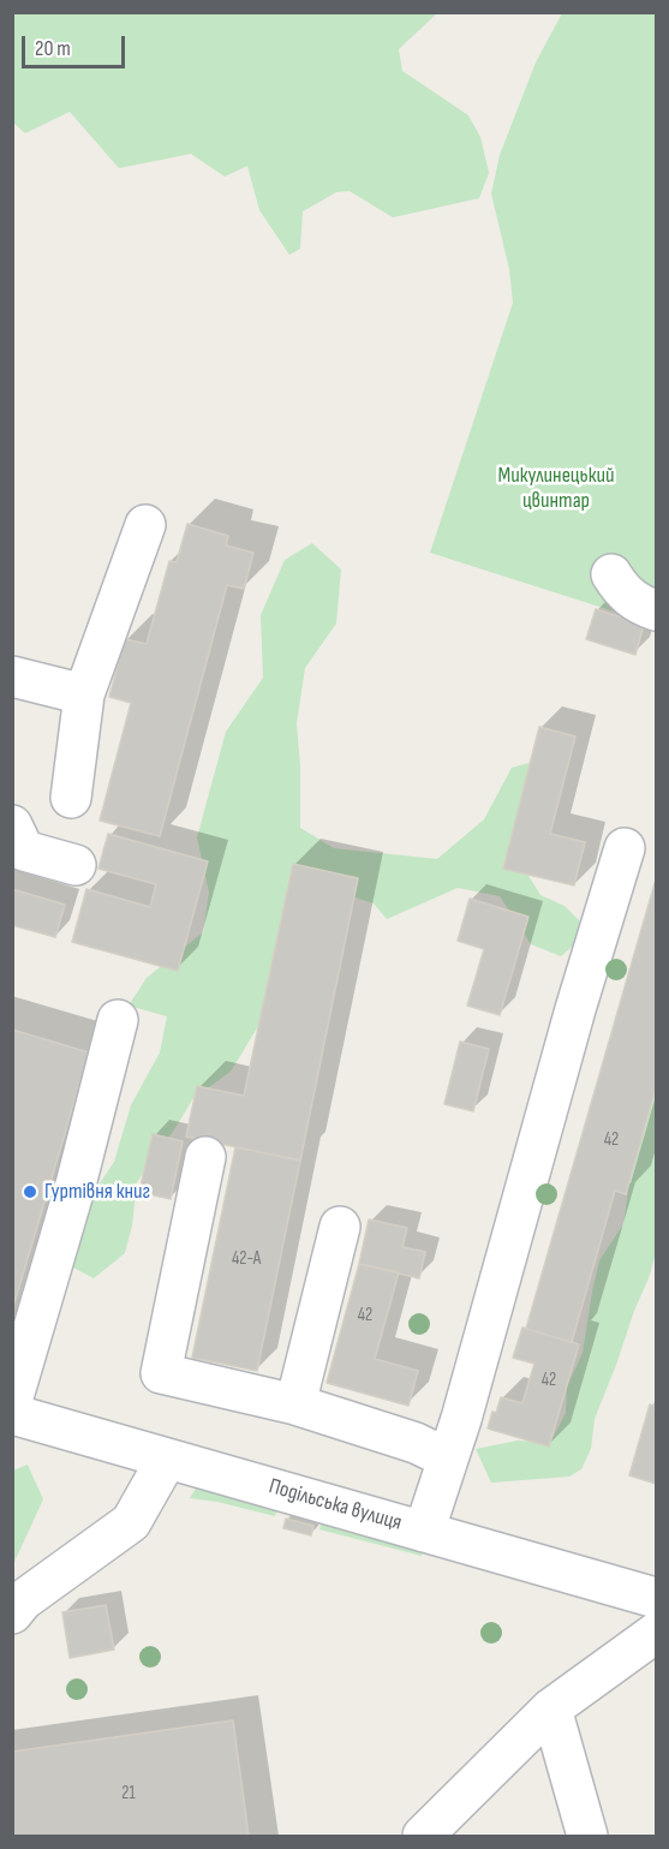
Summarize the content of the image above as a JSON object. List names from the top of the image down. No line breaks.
{"streets":{"street":["Подільська вулиця"]},"parks":["Микулинецький цвинтар"],"places":["Гуртівня книг"],"house_numbers":["42","42-А","42","42","21"],"scale_bar":"20 m"}
